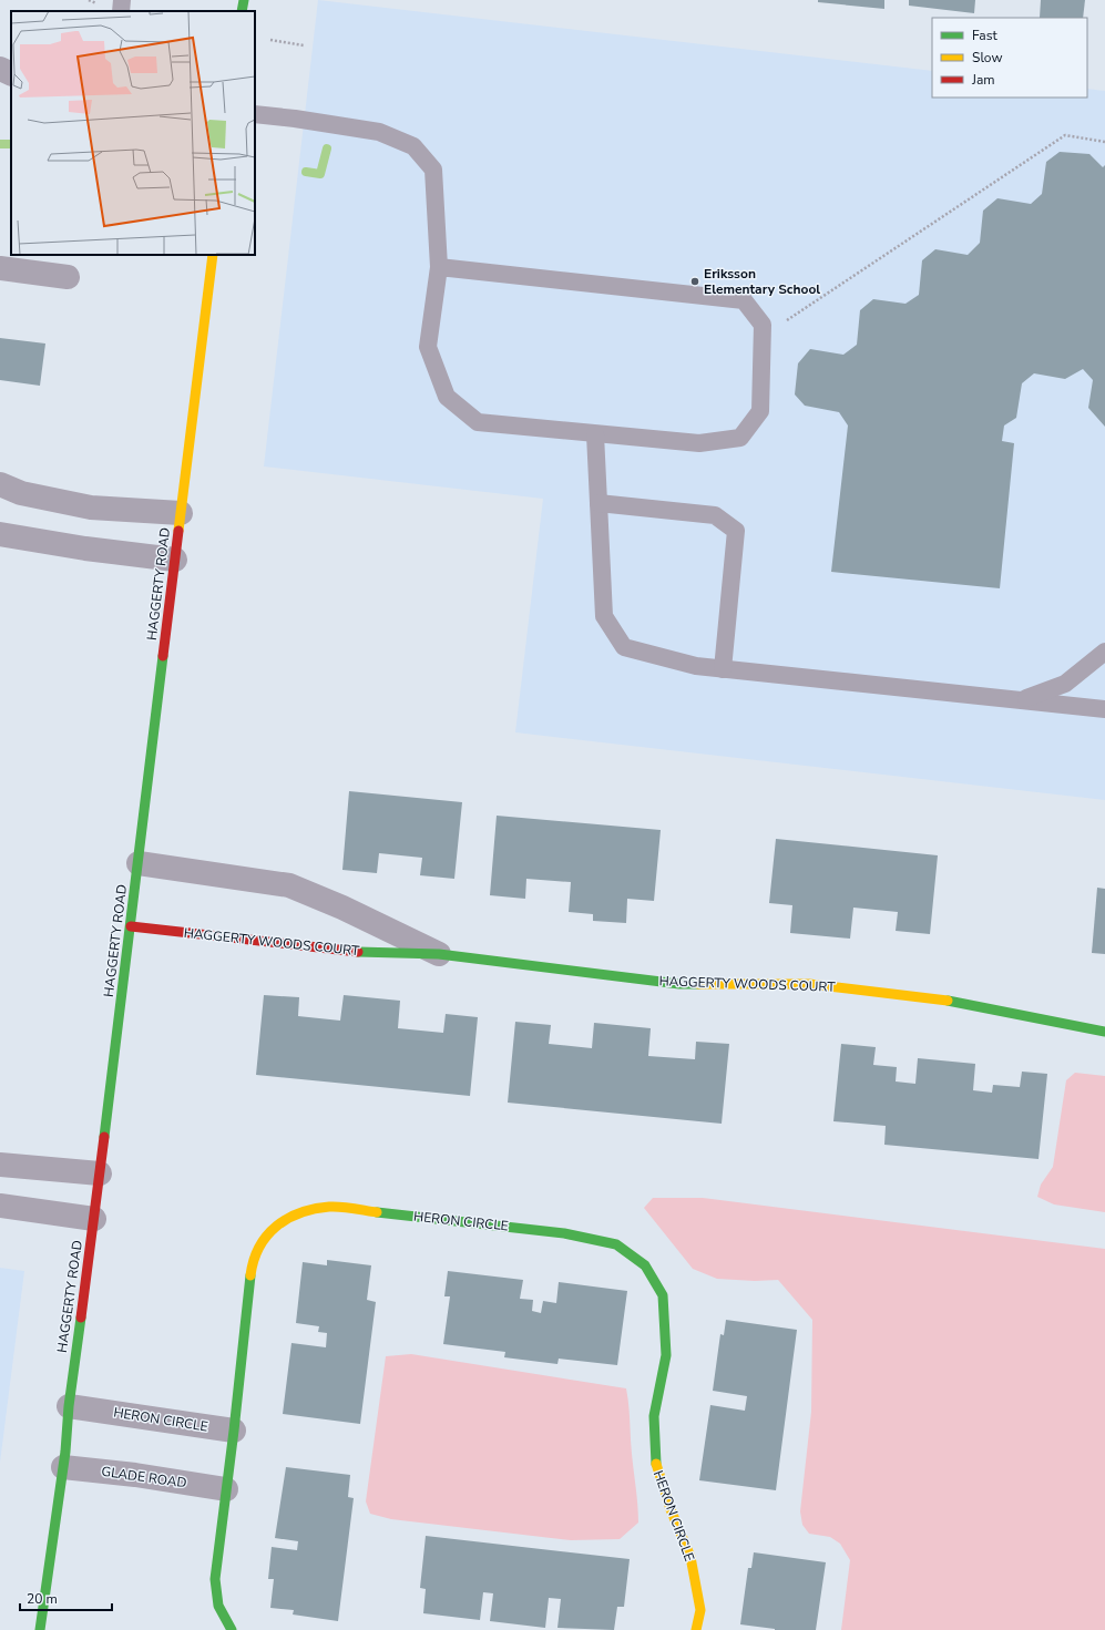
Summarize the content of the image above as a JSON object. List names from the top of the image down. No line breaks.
{"streets":{"street":["HAGGERTY ROAD","HAGGERTY WOODS COURT","HERON CIRCLE","GLADE ROAD"]},"crossings":[["HAGGERTY ROAD","HAGGERTY WOODS COURT"],["HAGGERTY ROAD","HERON CIRCLE"],["HAGGERTY ROAD","GLADE ROAD"]],"places":["Eriksson Elementary School"],"legend":["Fast","Slow","Jam"],"scale_bar":"20 m"}
